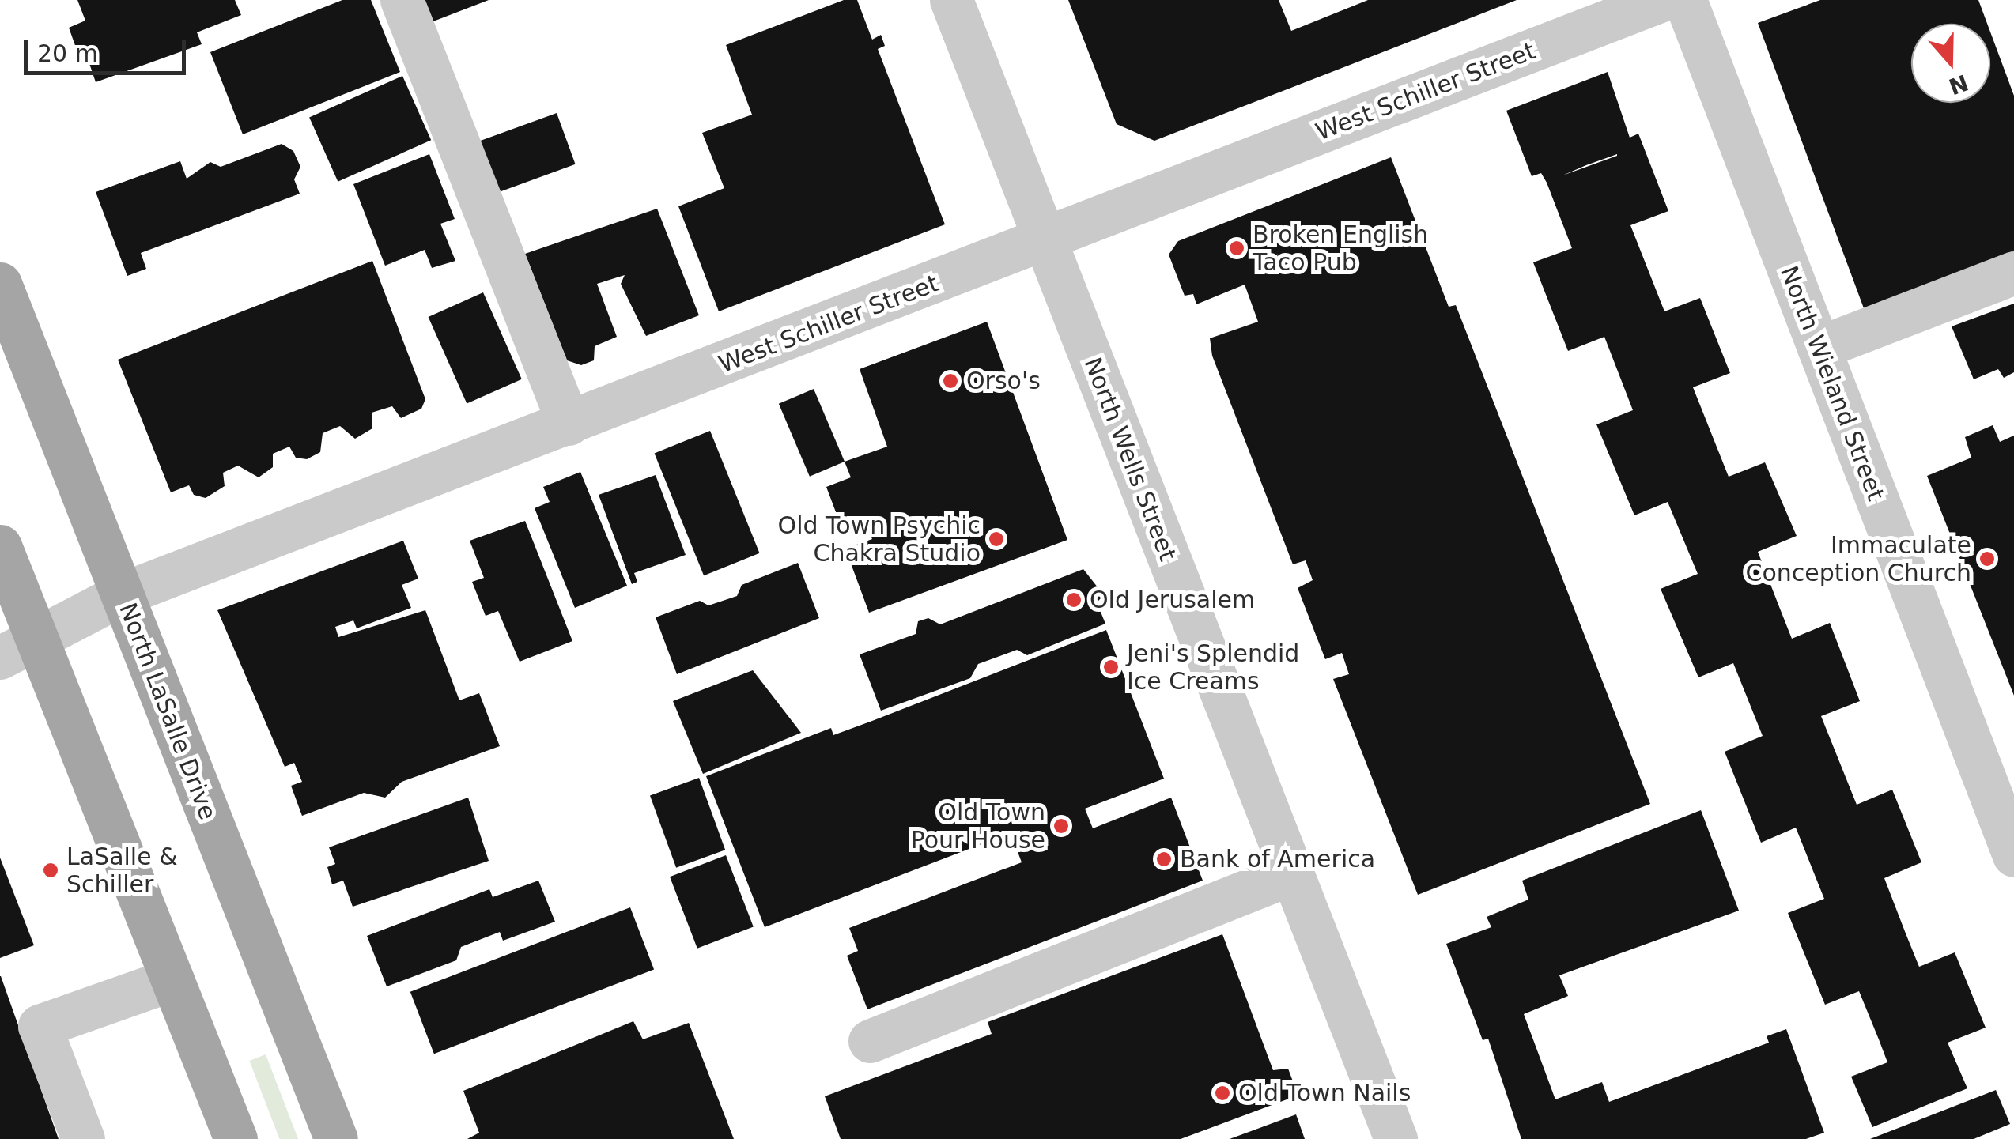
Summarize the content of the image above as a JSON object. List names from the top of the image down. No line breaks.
{"streets":{"main road":["North LaSalle Drive"],"street":["West Schiller Street","North Wieland Street","North Wells Street"]},"crossings":[["West Schiller Street","North Wells Street"],["West Schiller Street","North LaSalle Drive"]],"places":["Broken English Taco Pub","Orso's","Old Town Psychic Chakra Studio","Immaculate Conception Church","Old Jerusalem","Jeni's Splendid Ice Creams","Old Town Pour House","Bank of America","LaSalle & Schiller","Old Town Nails"],"scale_bar":"20 m","north":"bottom"}
